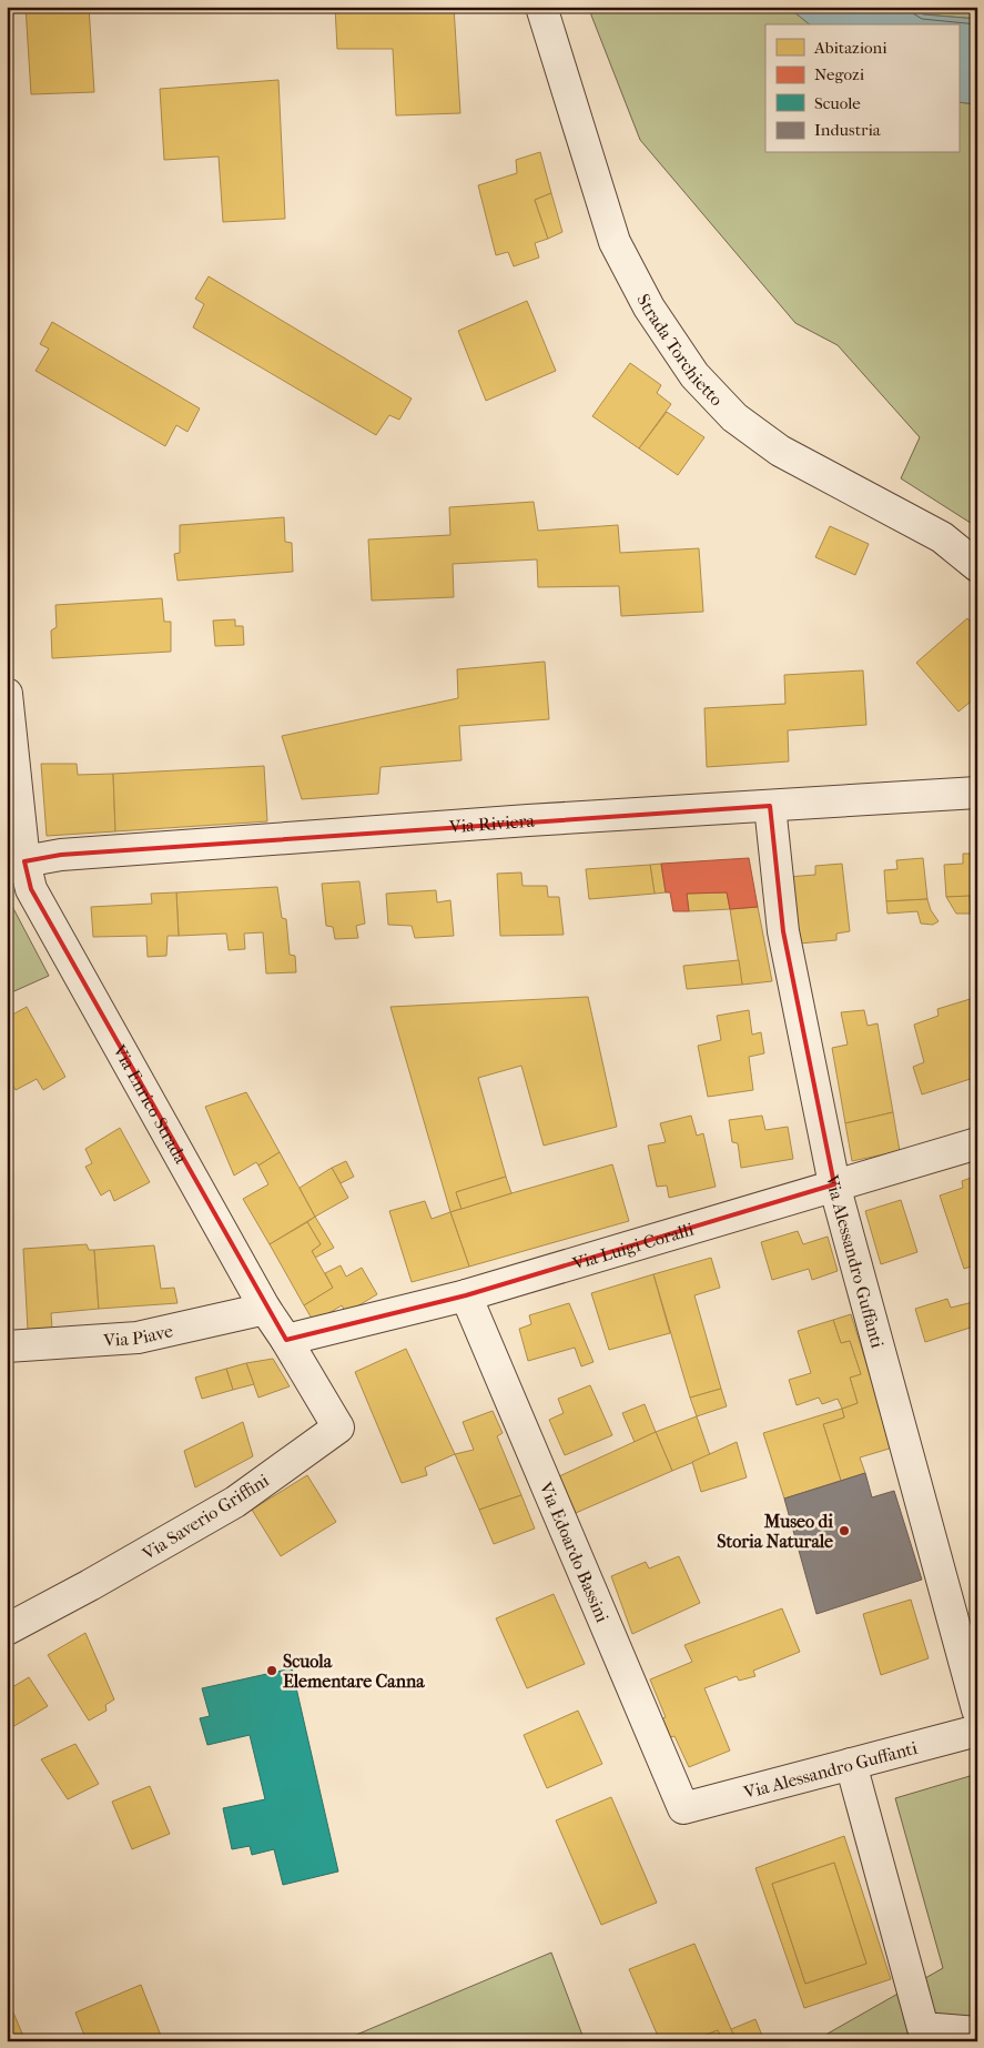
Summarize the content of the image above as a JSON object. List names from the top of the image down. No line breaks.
{"streets":{"street":["Strada Torchietto","Via Riviera","Via Enrico Strada","Via Luigi Coralli","Via Alessandro Guffanti","Via Piave","Via Saverio Griffini","Via Edoardo Bassini"]},"crossings":[["Via Riviera","Via Enrico Strada"],["Via Riviera","Via Alessandro Guffanti"],["Via Enrico Strada","Via Luigi Coralli"],["Via Enrico Strada","Via Piave"],["Via Enrico Strada","Via Saverio Griffini"],["Via Luigi Coralli","Via Alessandro Guffanti"],["Via Luigi Coralli","Via Saverio Griffini"],["Via Luigi Coralli","Via Edoardo Bassini"],["Via Alessandro Guffanti","Via Edoardo Bassini"]],"places":["Museo di Storia Naturale","Scuola Elementare Canna"],"legend":["Abitazioni","Negozi","Scuole","Industria"]}
